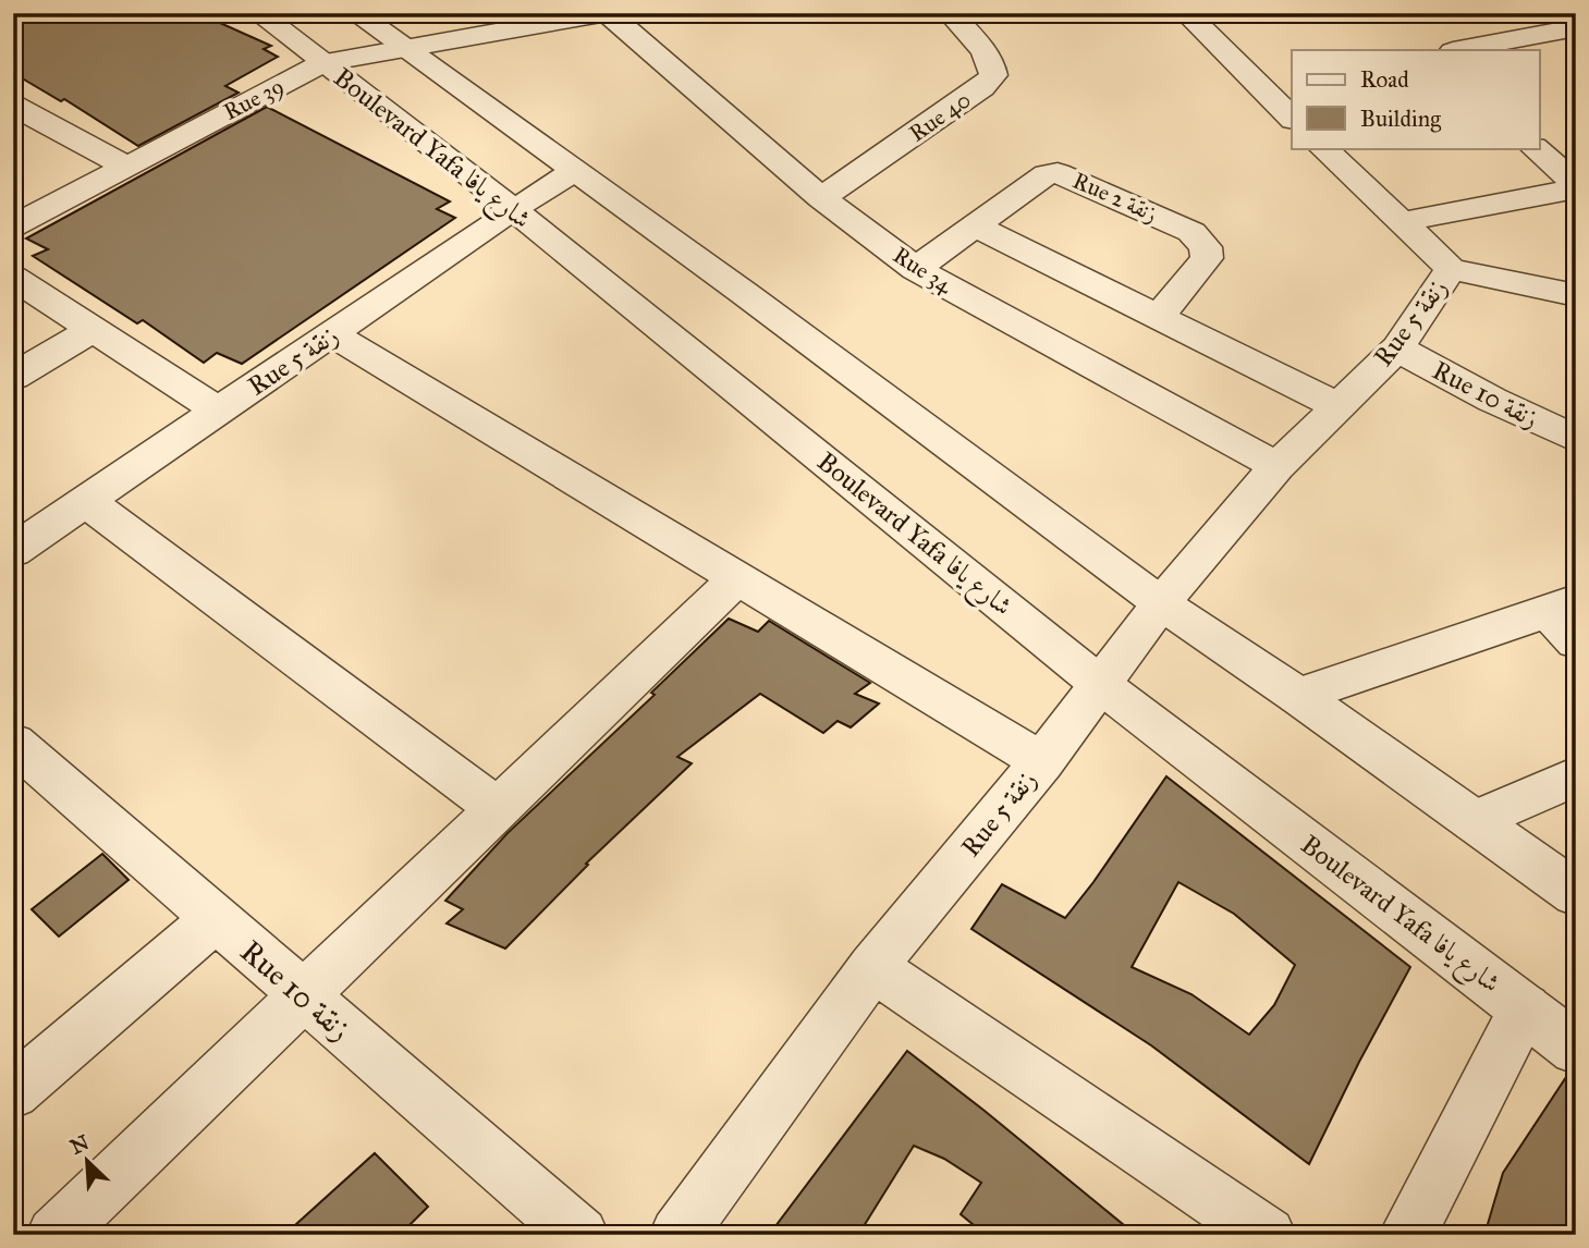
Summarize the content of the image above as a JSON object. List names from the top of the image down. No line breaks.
{"streets":{"street":["Rue 39","Rue 40","Boulevard Yafa شارع يافا","Rue 2 زنقة","Rue 34","Rue 5 زنقة","Rue 10 زنقة"]},"crossings":[["Rue 39","Boulevard Yafa شارع يافا"],["Rue 39","Rue 34"],["Rue 40","Rue 34"],["Boulevard Yafa شارع يافا","Rue 5 زنقة"],["Rue 2 زنقة","Rue 34"],["Rue 34","Rue 5 زنقة"],["Rue 5 زنقة","Rue 10 زنقة"]],"legend":["Road","Building"],"north":"top left"}
